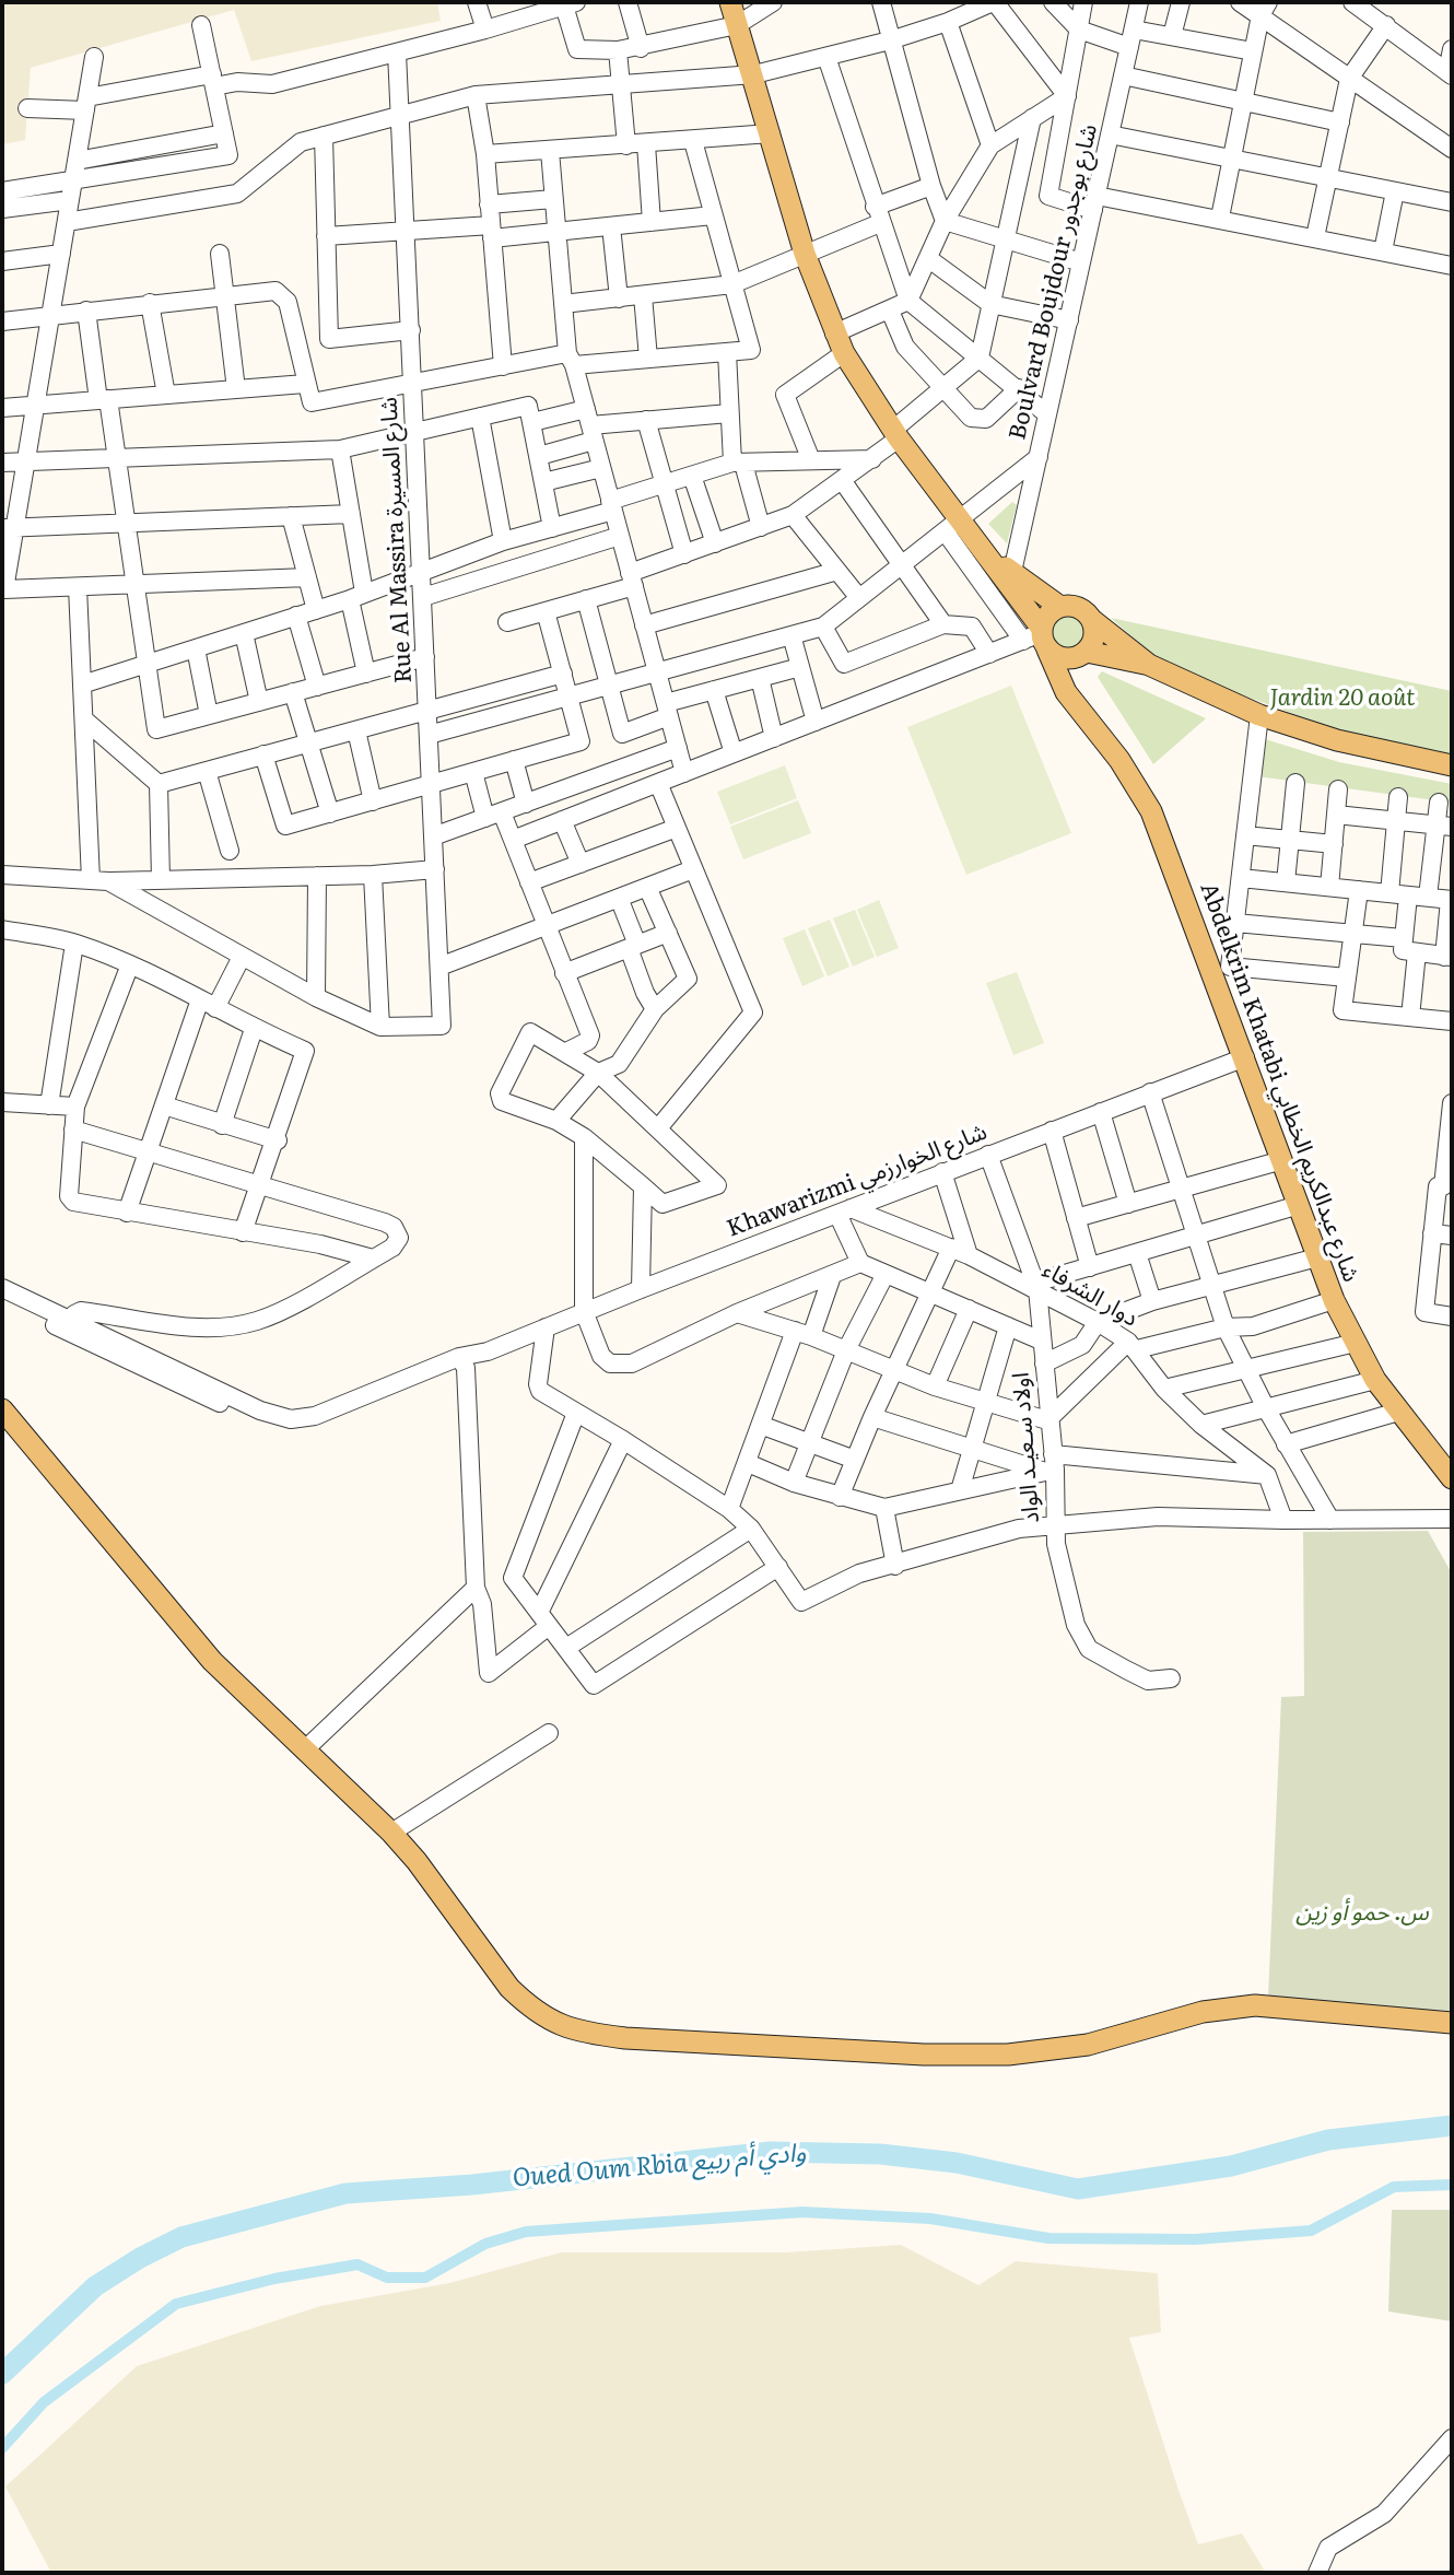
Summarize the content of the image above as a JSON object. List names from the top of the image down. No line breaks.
{"streets":{"main road":["Abdelkrim Khatabi شارع عبدالكريم الخطابي"],"street":["Boulvard Boujdour شارع بوجدور","Rue Al Massira شارع المسيرة","Khawarizmi شارع الخوارزمي","دوار الشرفاء","اولاد سـعيـد الواد"]},"crossings":[["Abdelkrim Khatabi شارع عبدالكريم الخطابي","Khawarizmi شارع الخوارزمي"],["Khawarizmi شارع الخوارزمي","دوار الشرفاء"],["Khawarizmi شارع الخوارزمي","اولاد سـعيـد الواد"],["دوار الشرفاء","اولاد سـعيـد الواد"]],"water":["Oued Oum Rbia وادي أم ربيع"],"parks":["Jardin 20 août","س. حمو أو زين"]}
